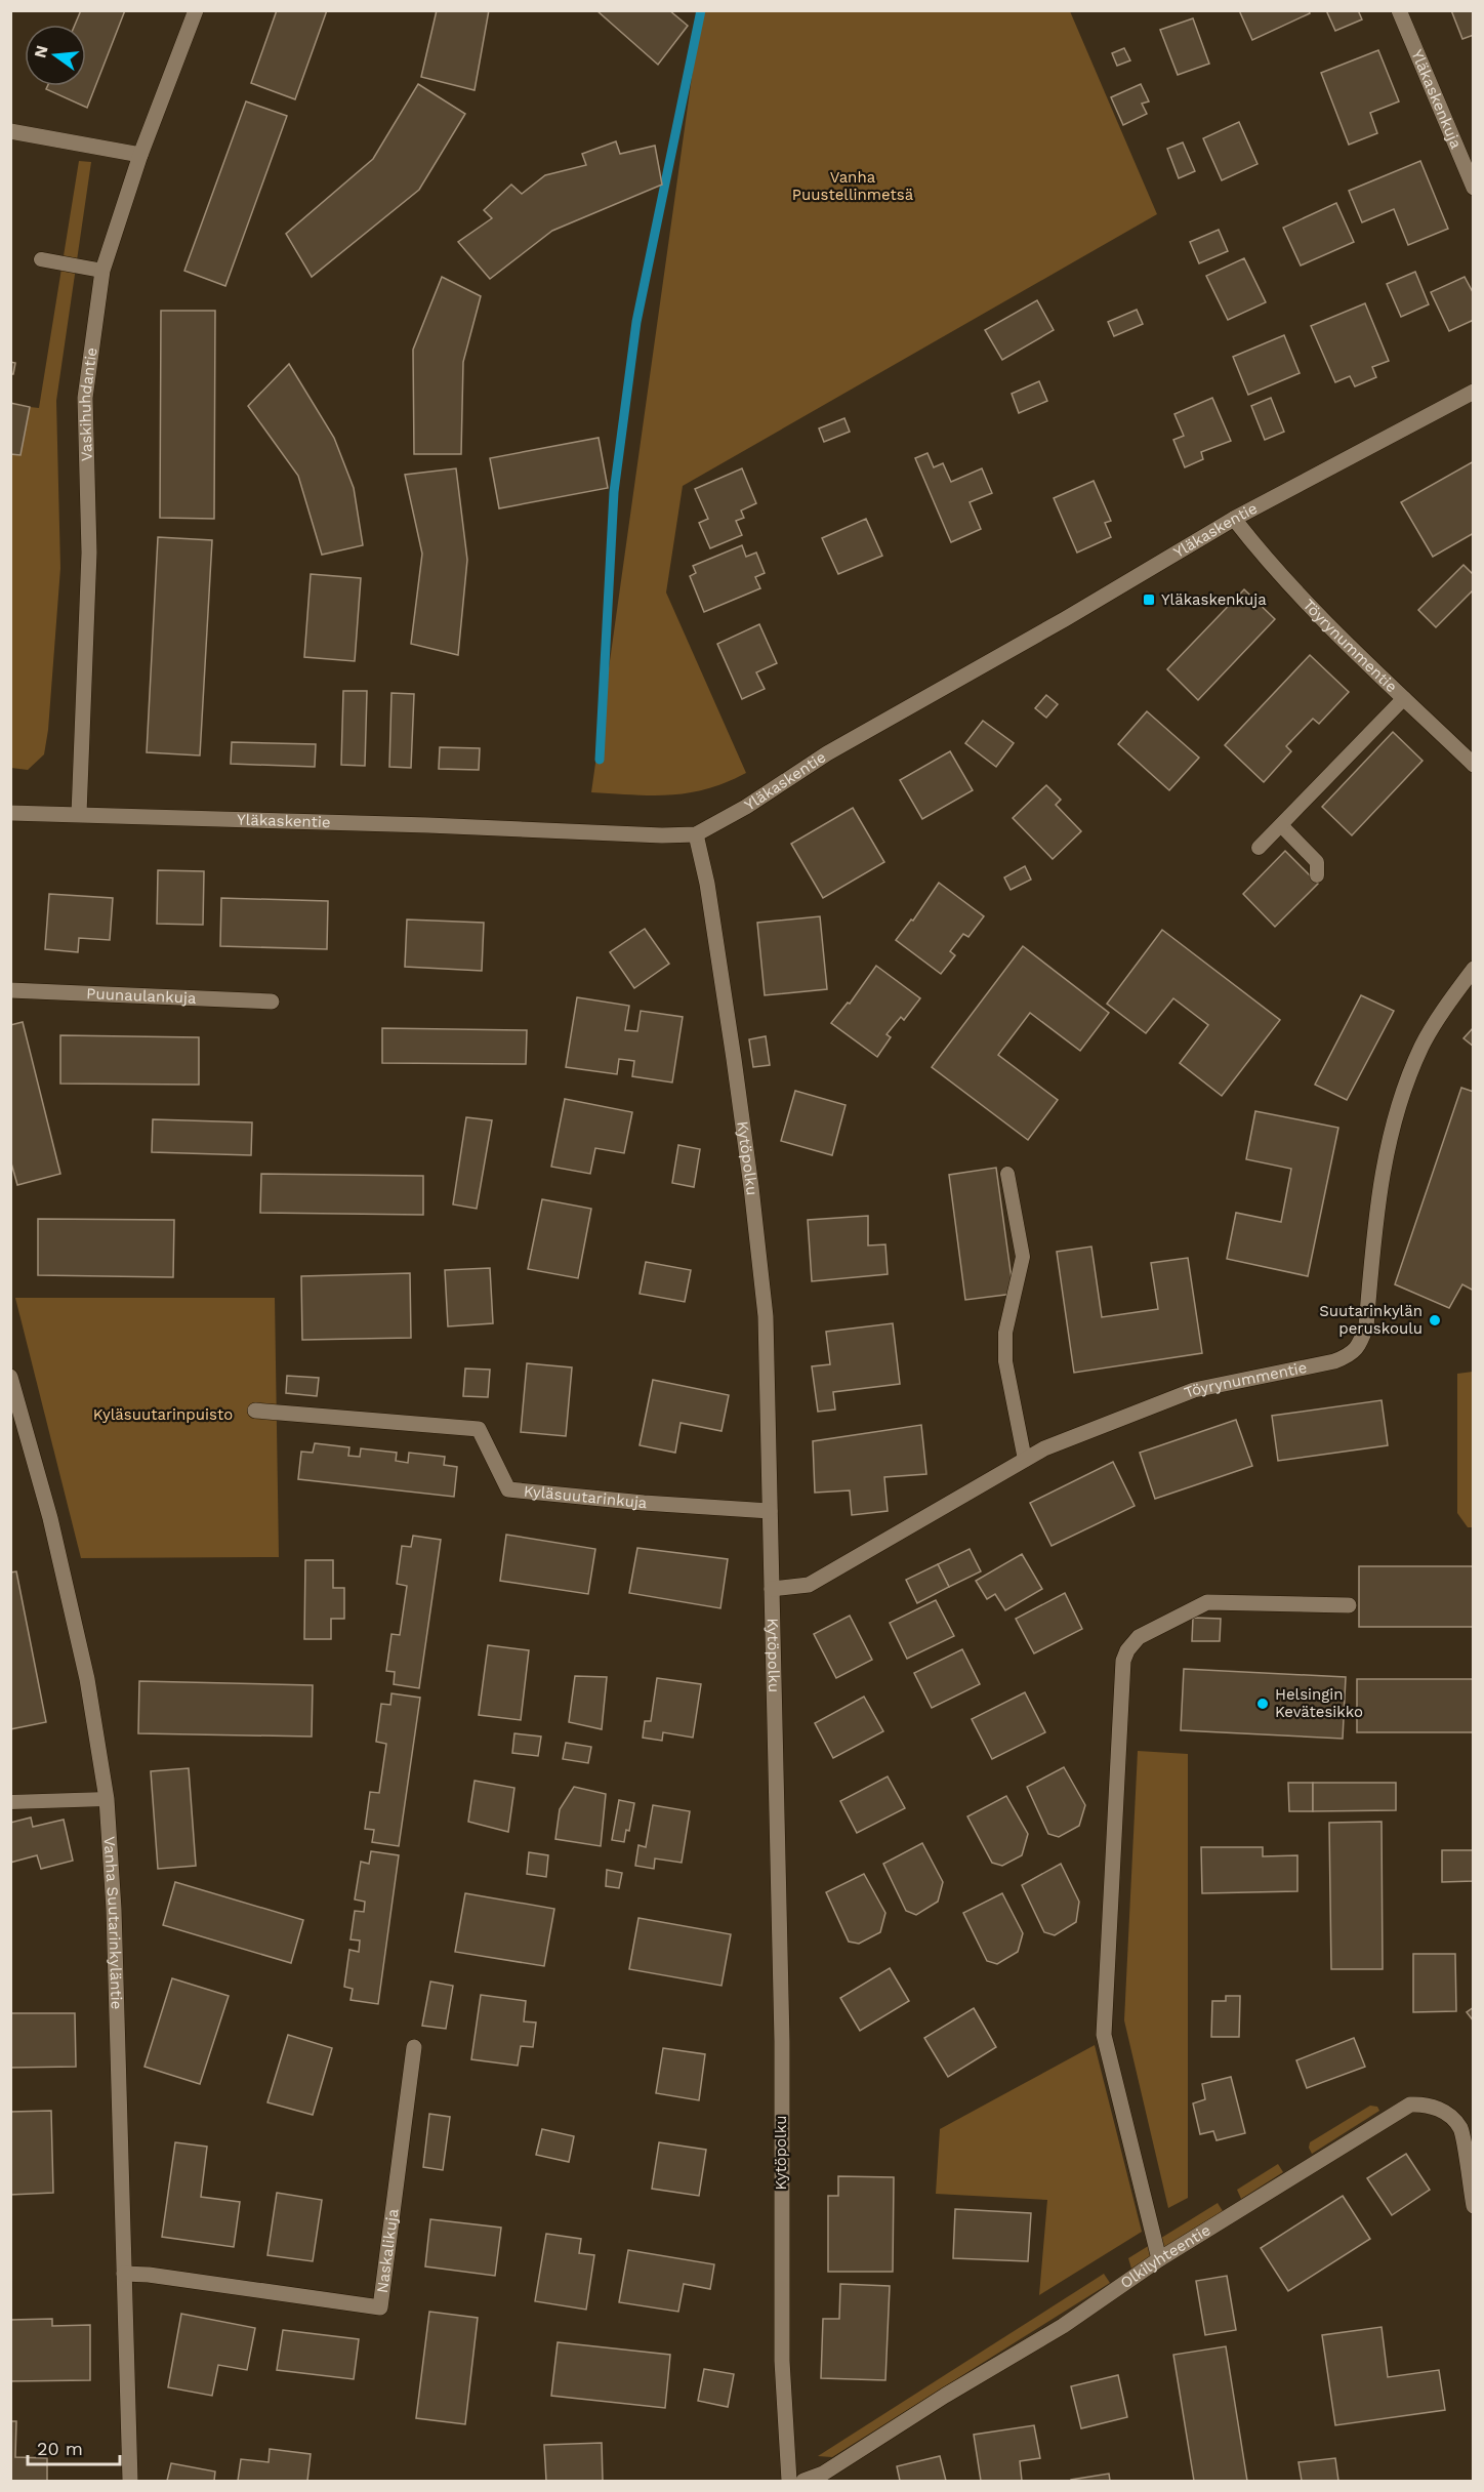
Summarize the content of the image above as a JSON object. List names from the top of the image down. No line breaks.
{"streets":{"street":["Yläkaskenkuja","Vaskihuhdantie","Yläkaskentie","Töyrynummentie","Puunaulankuja","Kytöpolku","Kyläsuutarinkuja","Vanha Suutarinkyläntie","Naskalikuja","Olkilyhteentie"]},"crossings":[["Vaskihuhdantie","Yläkaskentie"],["Yläkaskentie","Töyrynummentie"],["Yläkaskentie","Kytöpolku"],["Töyrynummentie","Kytöpolku"],["Kytöpolku","Kyläsuutarinkuja"],["Vanha Suutarinkyläntie","Naskalikuja"]],"parks":["Vanha Puustellinmetsä","Kyläsuutarinpuisto"],"places":{"transit":["Yläkaskenkuja"],"other":["Suutarinkylän peruskoulu","Helsingin Kevätesikko"]},"scale_bar":"20 m","north":"left"}
